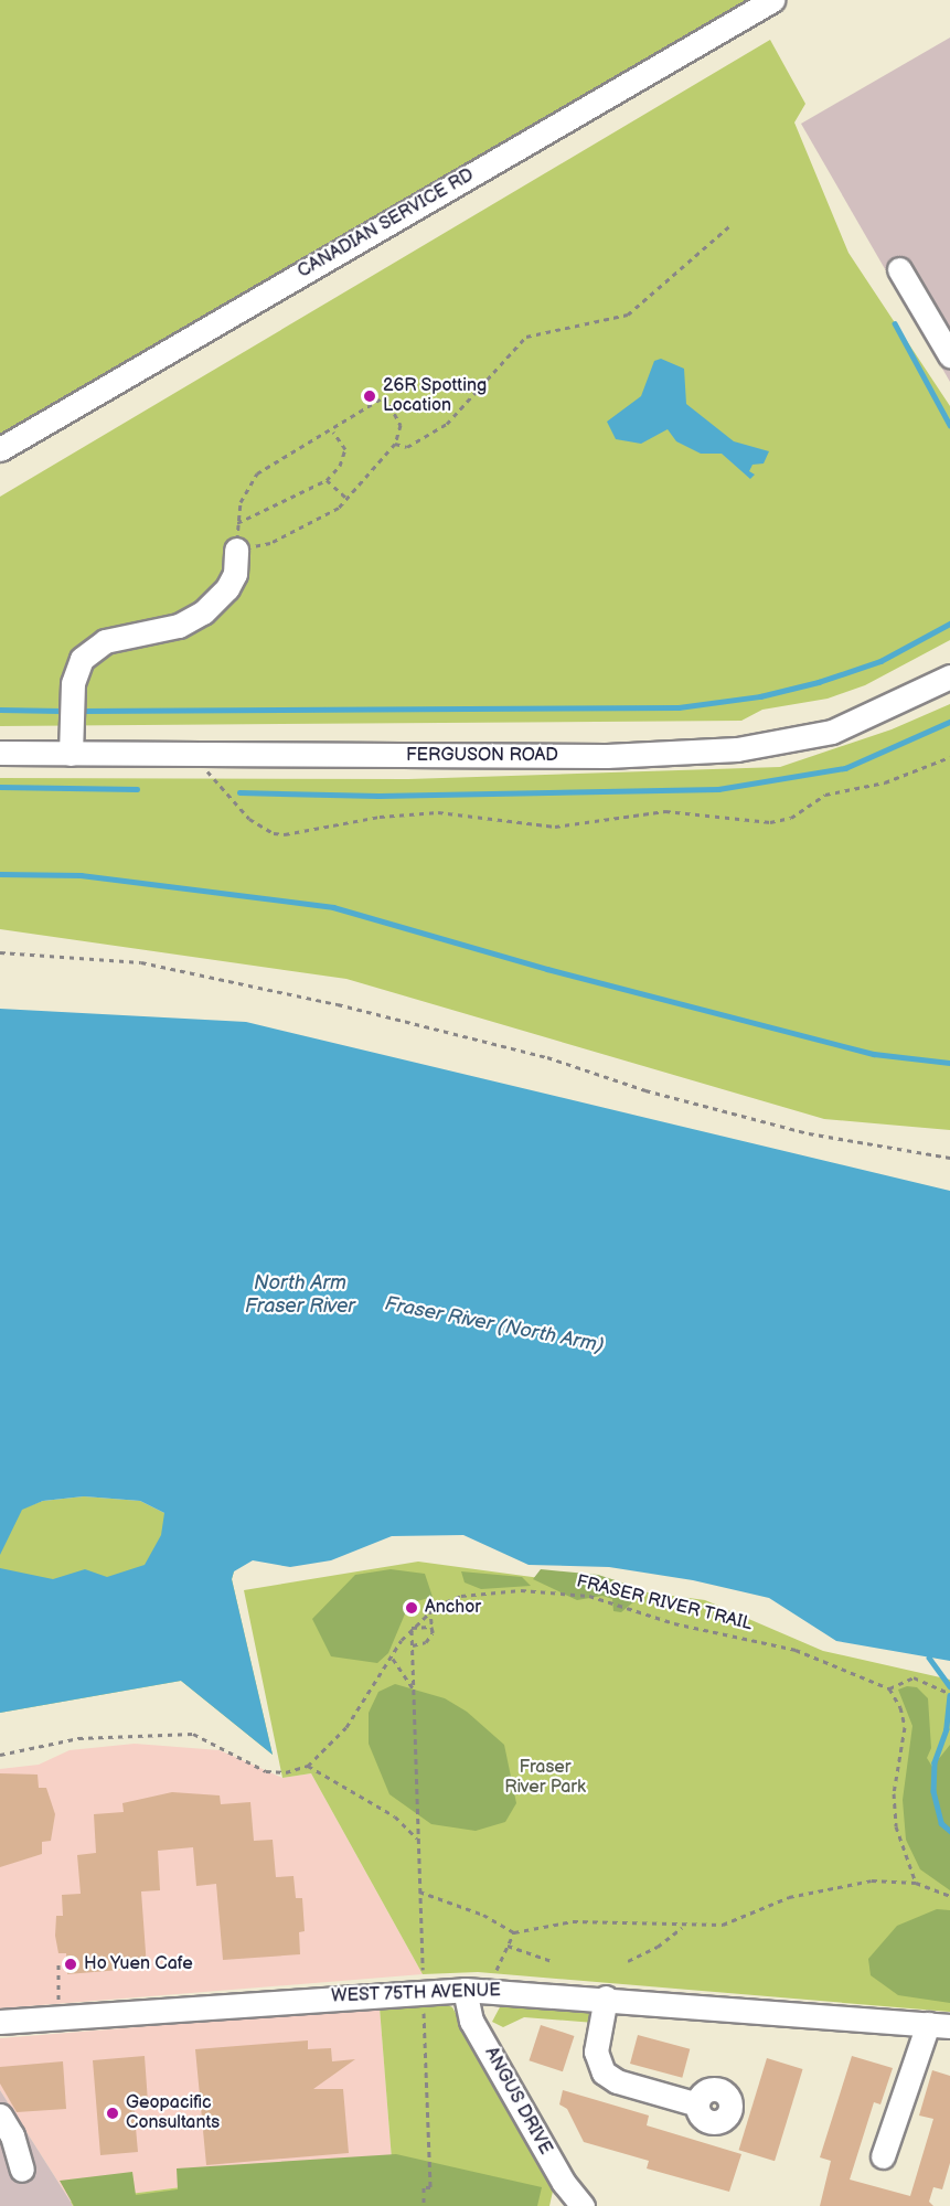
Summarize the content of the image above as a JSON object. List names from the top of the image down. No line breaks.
{"streets":{"street":["CANADIAN SERVICE RD","FERGUSON ROAD","WEST 75TH AVENUE","ANGUS DRIVE"],"path":["FRASER RIVER TRAIL"]},"crossings":[["WEST 75TH AVENUE","ANGUS DRIVE"]],"water":["North Arm Fraser River","Fraser River (North Arm)"],"parks":["Fraser River Park"],"places":["26R Spotting Location","Anchor","Ho Yuen Cafe","Geopacific Consultants"]}
